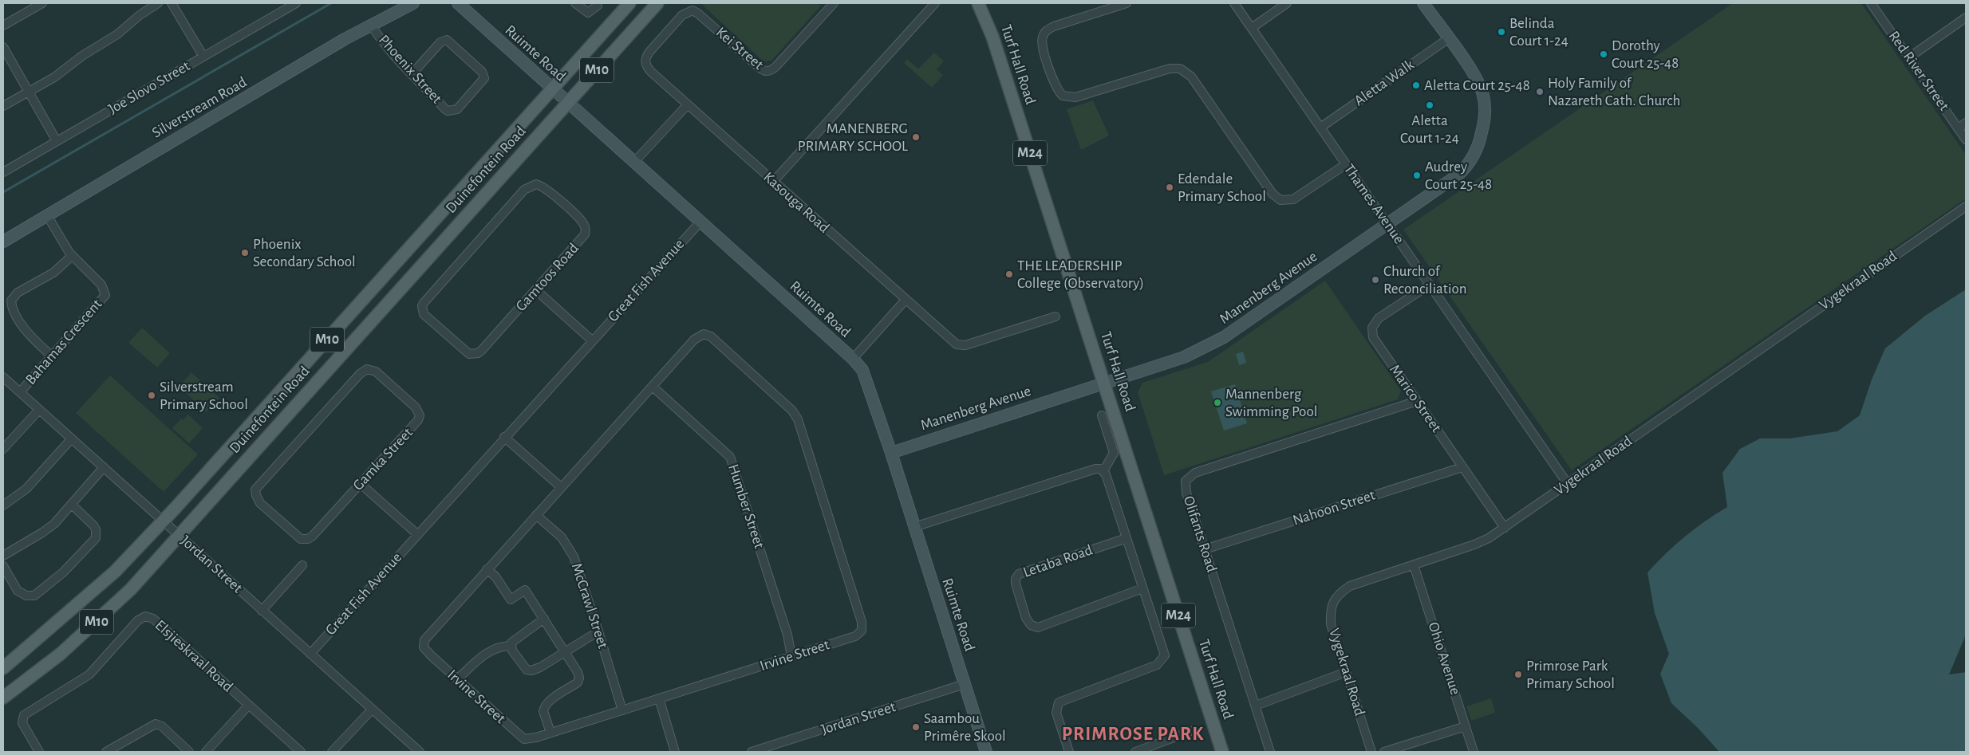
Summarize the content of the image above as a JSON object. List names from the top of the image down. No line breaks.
{"streets":{"main road":["Turf Hall Road","M10","M24","Duinefontein Road"],"street":["Kei Street","Ruimte Road","Phoenix Street","Red River Street","Aletta Walk","Joe Slovo Street","Silverstream Road","Kasouga Road","Thames Avenue","Gamtoos Road","Great Fish Avenue","Vygekraal Road","Manenberg Avenue","Bahamas Crescent","Marico Street","Gamka Street","Humber Street","Nahoon Street","Olifants Road","Letaba Road","Jordan Street","McCrawl Street","Irvine Street","Elsjieskraal Road","Ohio Avenue"]},"crossings":[["Kei Street","Kasouga Road"],["Ruimte Road","Duinefontein Road"],["Ruimte Road","Great Fish Avenue"],["Ruimte Road","Manenberg Avenue"],["Ruimte Road","Jordan Street"],["Turf Hall Road","Manenberg Avenue"],["Phoenix Street","Silverstream Road"],["Aletta Walk","Thames Avenue"],["Aletta Walk","Manenberg Avenue"],["Silverstream Road","Bahamas Crescent"],["Duinefontein Road","Jordan Street"],["Thames Avenue","Vygekraal Road"],["Thames Avenue","Manenberg Avenue"],["Thames Avenue","Marico Street"],["Great Fish Avenue","Jordan Street"],["Vygekraal Road","Marico Street"],["Vygekraal Road","Ohio Avenue"],["Bahamas Crescent","Jordan Street"],["Marico Street","Nahoon Street"],["Marico Street","Olifants Road"],["Humber Street","Irvine Street"],["Nahoon Street","Olifants Road"],["McCrawl Street","Irvine Street"]],"districts":["PRIMROSE PARK"],"places":["Belinda Court 1-24","Dorothy Court 25-48","Aletta Court 25-48","Holy Family of Nazareth Cath. Church","Aletta Court 1-24","MANENBERG PRIMARY SCHOOL","Audrey Court 25-48","Edendale Primary School","Phoenix Secondary School","THE LEADERSHIP College (Observatory)","Church of Reconciliation","Silverstream Primary School","Mannenberg Swimming Pool","Primrose Park Primary School","Saambou Primêre Skool"]}
